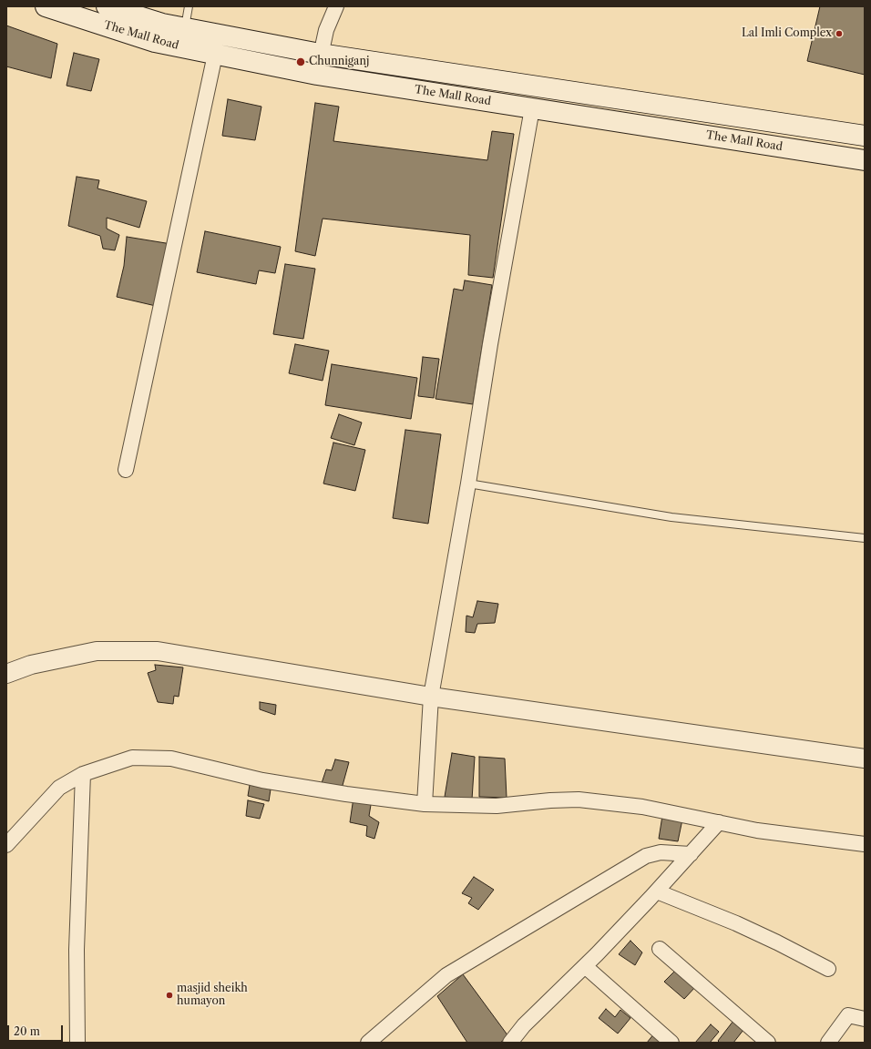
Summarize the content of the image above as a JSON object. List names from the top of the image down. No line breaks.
{"streets":{"main road":["The Mall Road"]},"places":["Lal Imli Complex","Chunniganj","masjid sheikh humayon"],"scale_bar":"20 m"}
